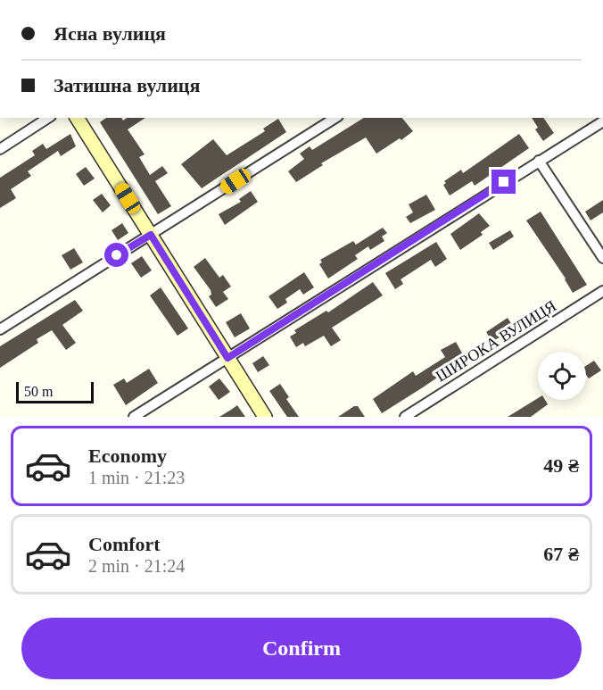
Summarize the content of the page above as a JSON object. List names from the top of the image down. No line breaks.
{"streets":{"street":["ШИРОКА ВУЛИЦЯ"]},"scale_bar":"50 m","page":{"banner":["Ясна вулиця","Затишна вулиця"],"scale":"50 m","list":[{"name":"Economy","note":"1 min · 21:23","value":"49 ₴"},{"name":"Comfort","note":"2 min · 21:24","value":"67 ₴"}],"buttons":"Confirm"}}
